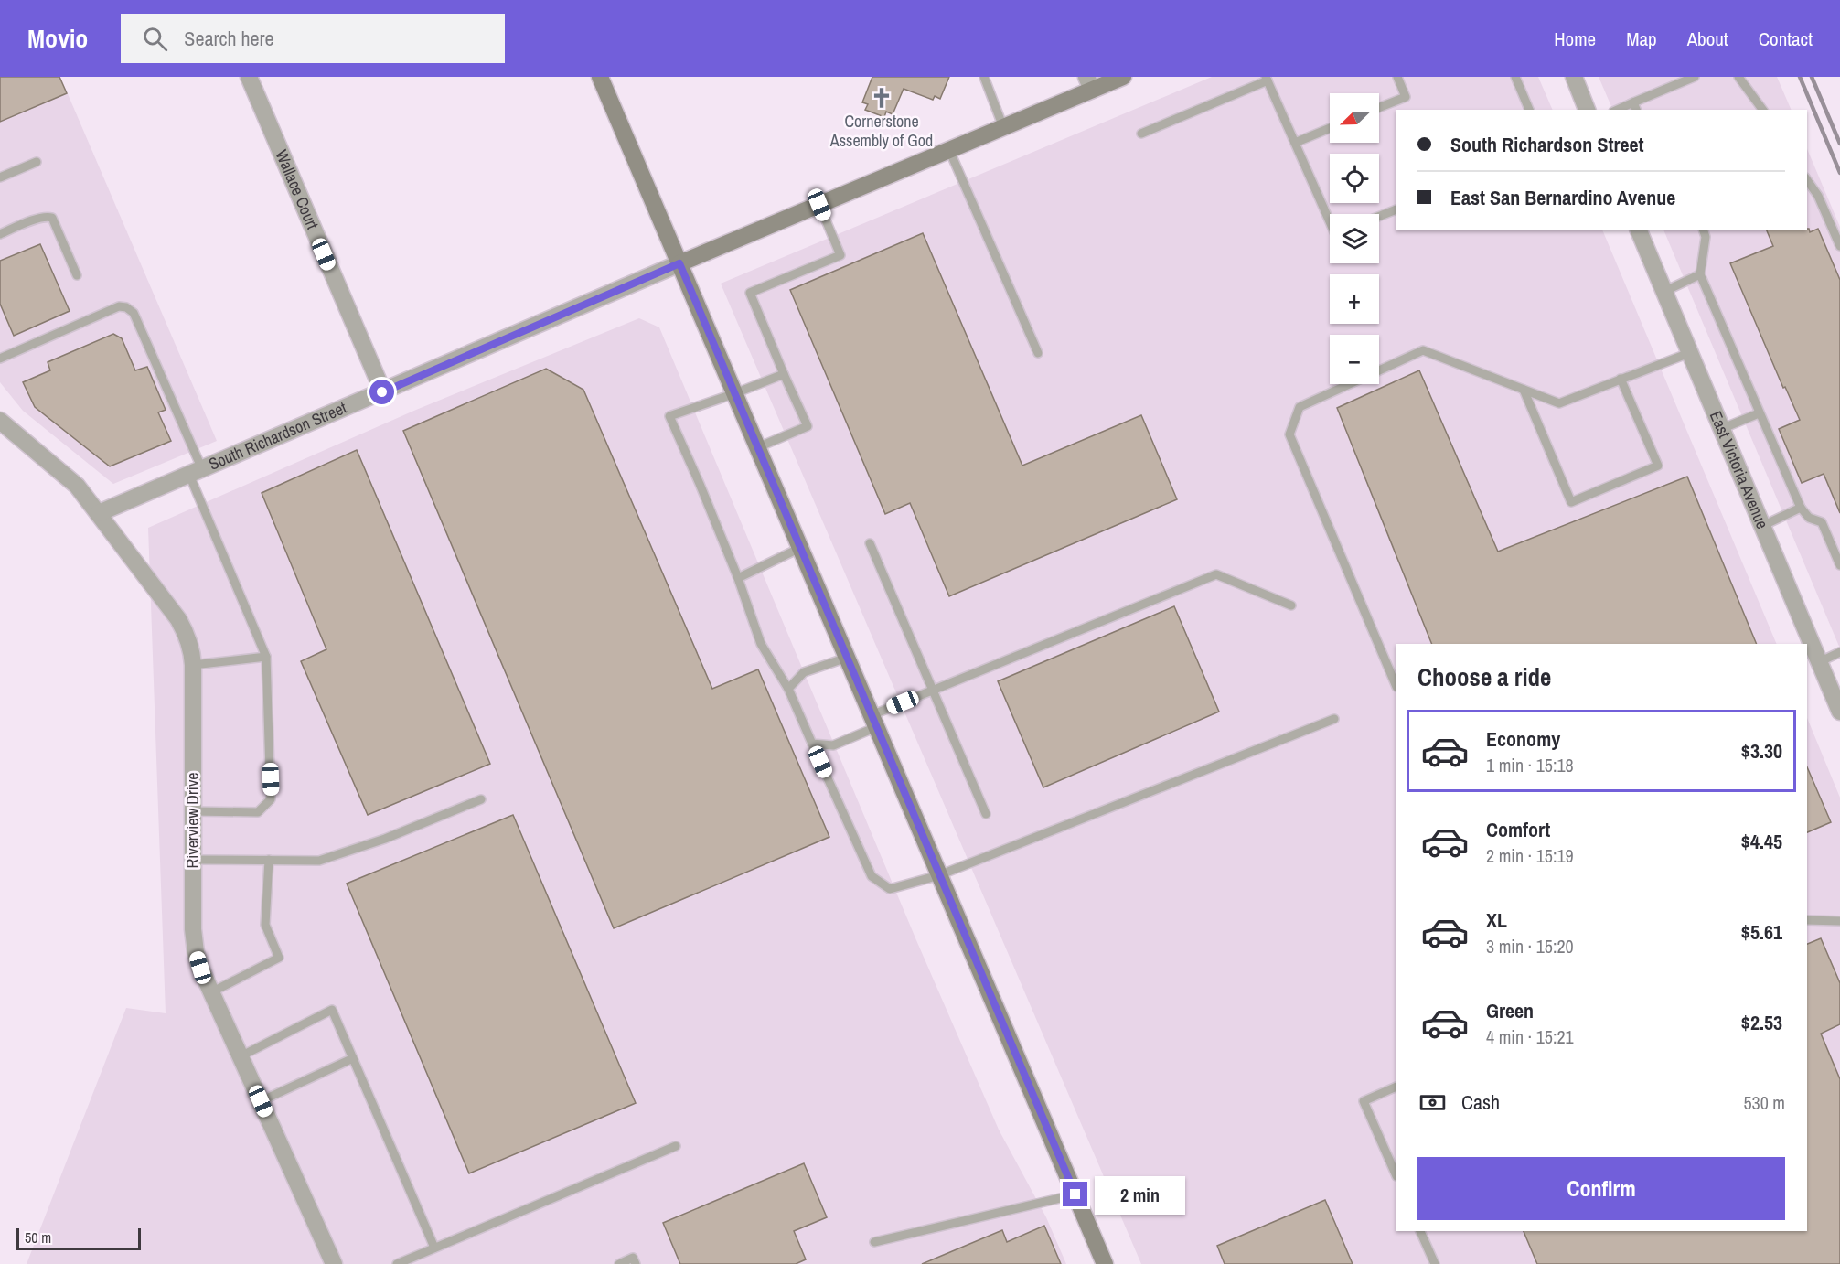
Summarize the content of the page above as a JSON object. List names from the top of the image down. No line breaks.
{"streets":{"main road":["South Richardson Street"],"street":["Wallace Court","East Victoria Avenue","Riverview Drive"]},"crossings":[["Wallace Court","South Richardson Street"],["South Richardson Street","Riverview Drive"]],"places":{"church":["Cornerstone Assembly of God"]},"scale_bar":"50 m","north":"bottom left","page":{"header":"Movio","search":"Search here","nav":["Home","Map","About","Contact"],"map_buttons":["+","−"],"banner":["South Richardson Street","East San Bernardino Avenue"],"heading":"Choose a ride","list":[{"name":"Economy","note":"1 min · 15:18","value":"$3.30"},{"name":"Comfort","note":"2 min · 15:19","value":"$4.45"},{"name":"XL","note":"3 min · 15:20","value":"$5.61"},{"name":"Green","note":"4 min · 15:21","value":"$2.53"}],"pay":["Cash","530 m"],"buttons":"Confirm","bubble":"2 min","scale":"50 m"}}
